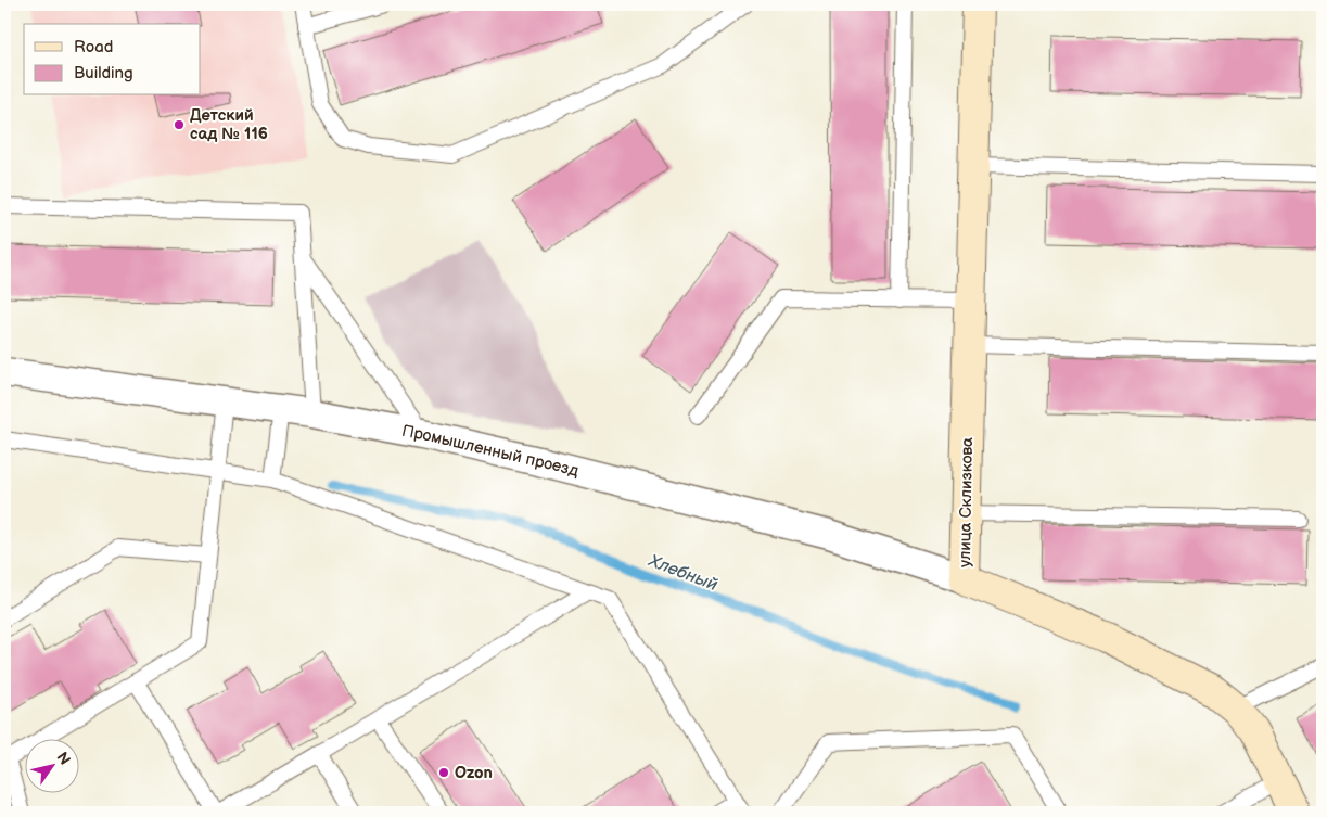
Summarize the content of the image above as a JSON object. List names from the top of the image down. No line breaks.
{"streets":{"street":["Промышленный проезд","улица Склизкова"]},"crossings":[["Промышленный проезд","улица Склизкова"]],"water":["Хлебный"],"places":["Детский сад № 116","Ozon"],"legend":["Road","Building"],"north":"top right"}
